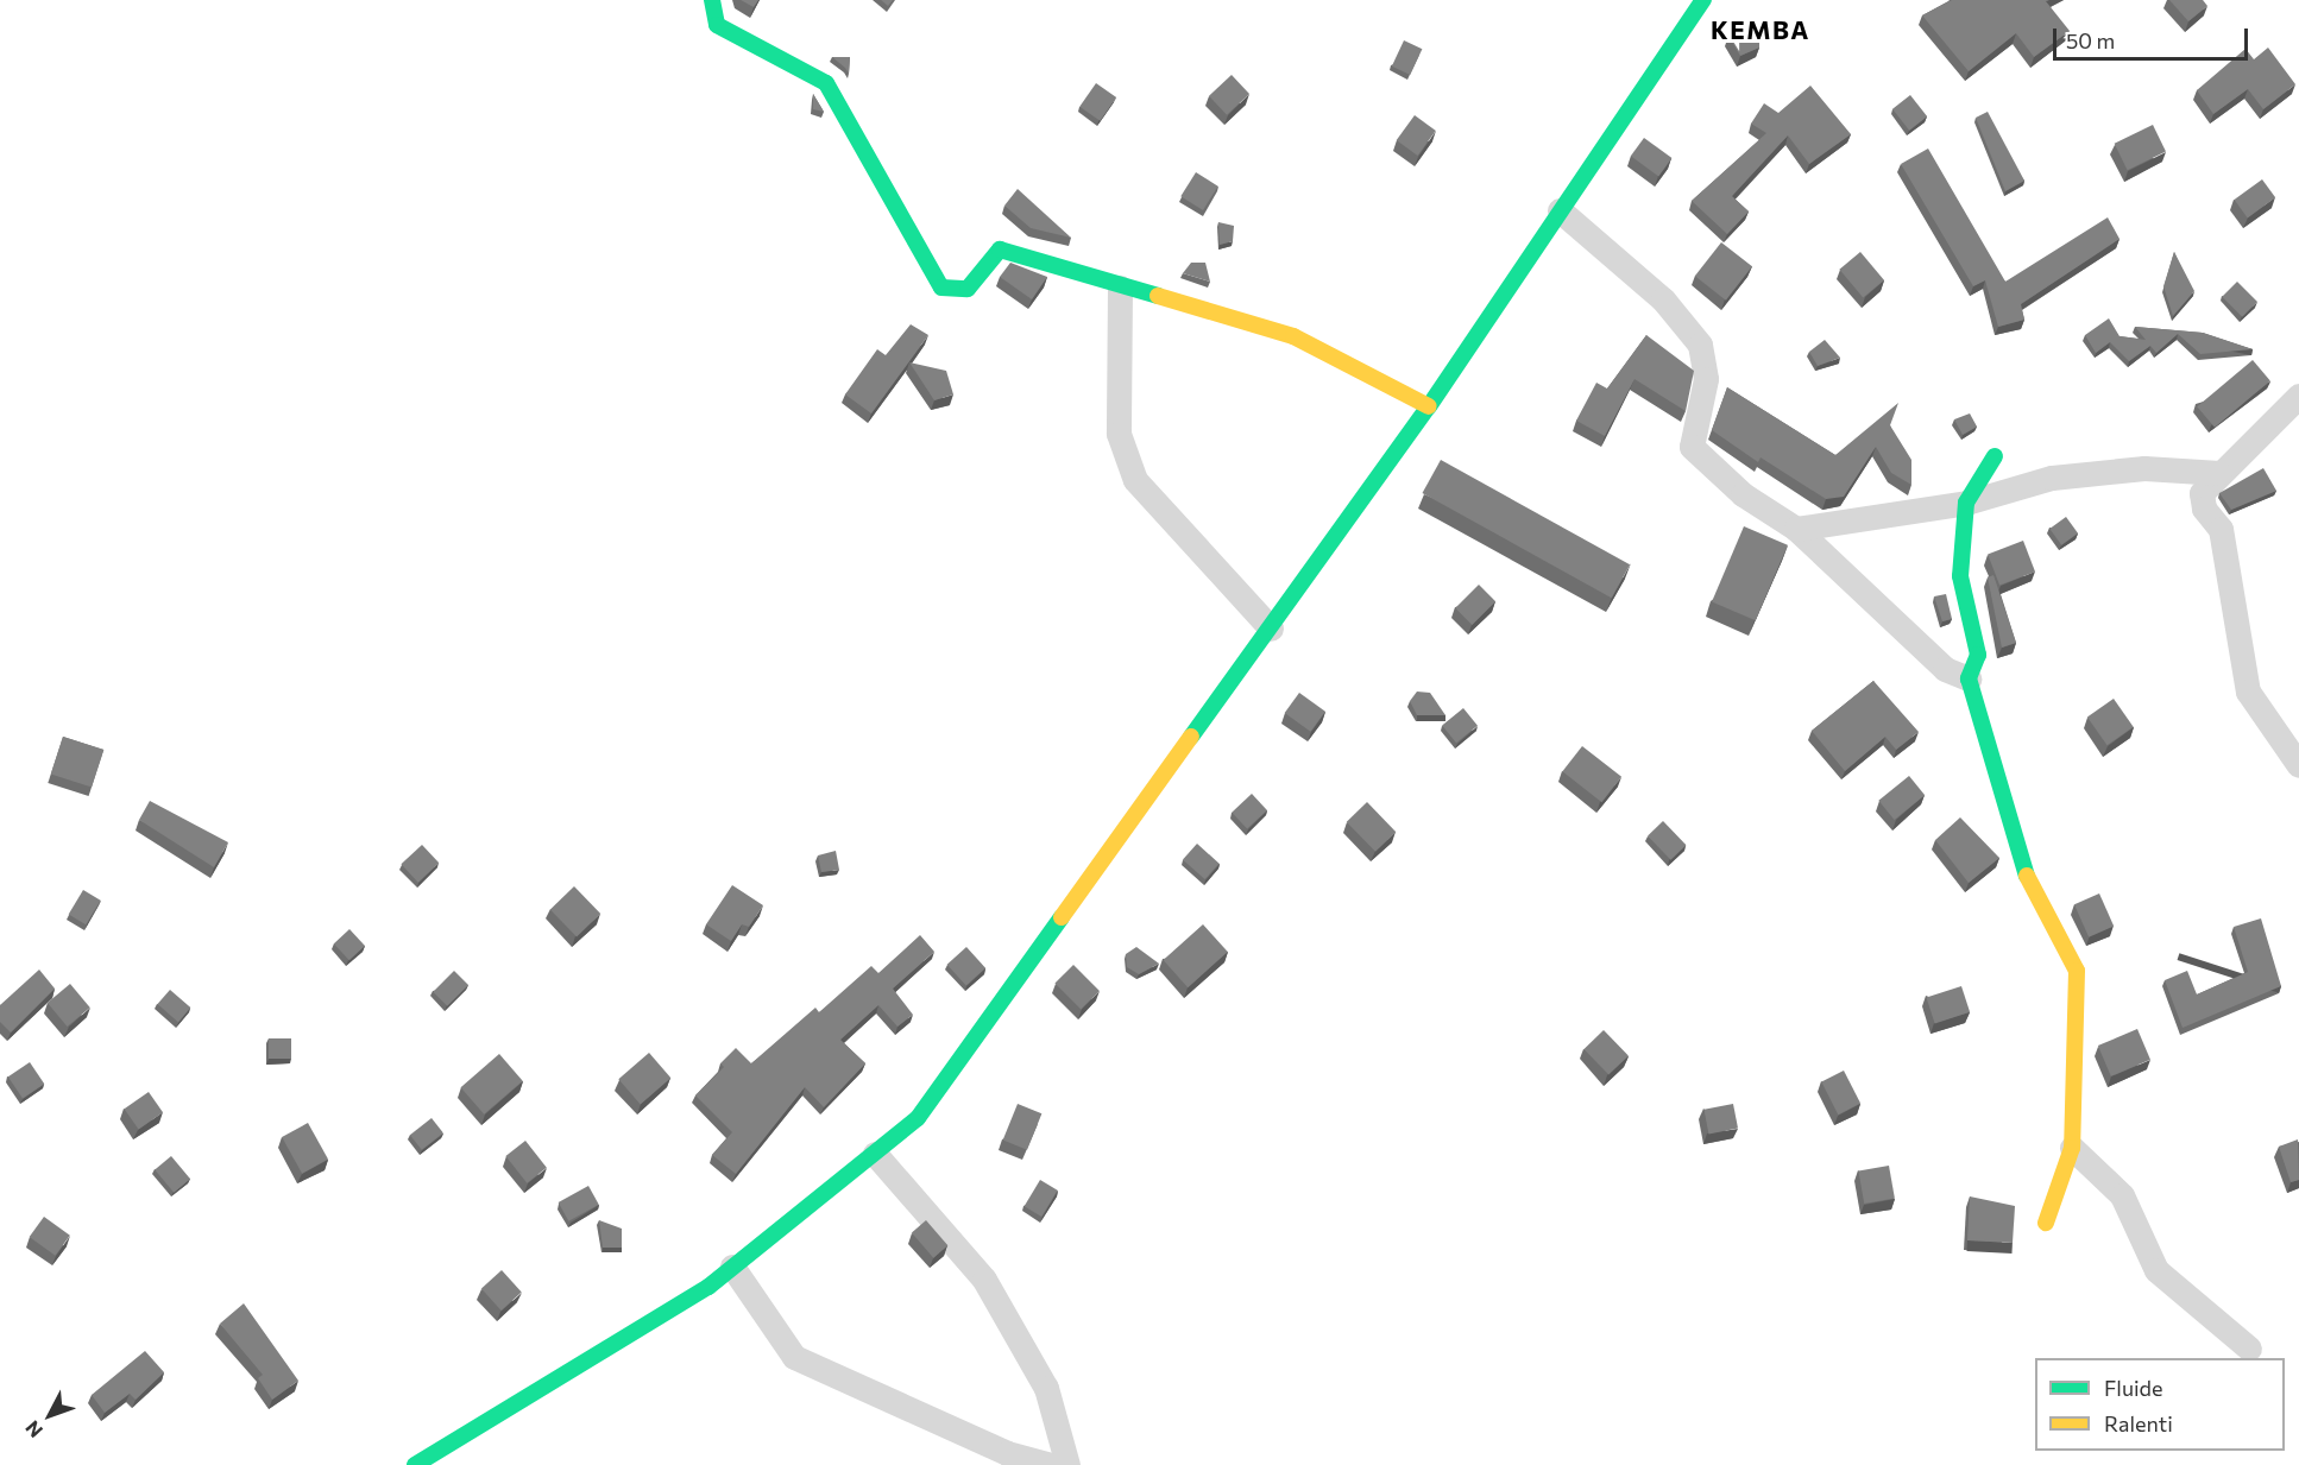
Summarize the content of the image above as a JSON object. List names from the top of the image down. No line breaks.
{"districts":["KEMBA"],"legend":["Fluide","Ralenti"],"scale_bar":"50 m","north":"bottom left"}
